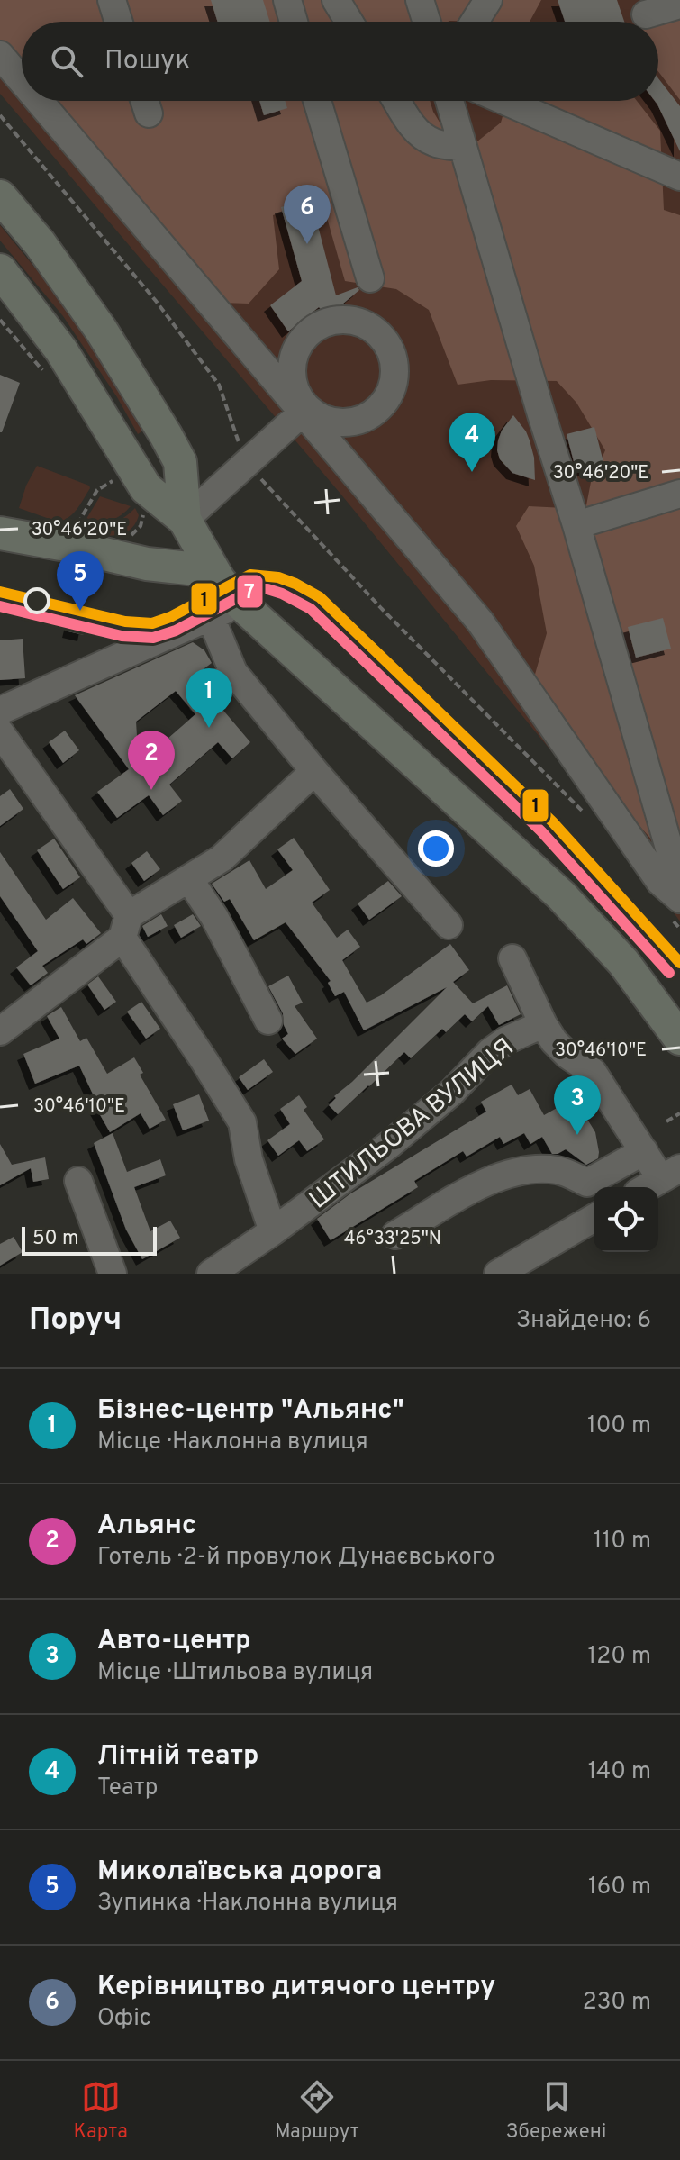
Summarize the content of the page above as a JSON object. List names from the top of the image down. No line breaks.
{"streets":{"street":["ШТИЛЬОВА ВУЛИЦЯ"]},"lines":["transit line 1","transit line 7"],"scale_bar":"50 m","page":{"search":"Пошук","pins":["6","4","5","1","2","3"],"scale":"50 m","heading":["Поруч","Знайдено: 6"],"list":[{"mark":"1","name":"Бізнес-центр \"Альянс\"","note":"Місце · Наклонна вулиця","value":"100 m"},{"mark":"2","name":"Альянс","note":"Готель · 2-й провулок Дунаєвського","value":"110 m"},{"mark":"3","name":"Авто-центр","note":"Місце · Штильова вулиця","value":"120 m"},{"mark":"4","name":"Літній театр","note":"Театр","value":"140 m"},{"mark":"5","name":"Миколаївська дорога","note":"Зупинка · Наклонна вулиця","value":"160 m"},{"mark":"6","name":"Керівництво дитячого центру","note":"Офіс","value":"230 m"}],"nav":["Карта","Маршрут","Збережені"]},"coordinates":["30°46'20\"E","30°46'10\"E","46°33'25\"N"]}
